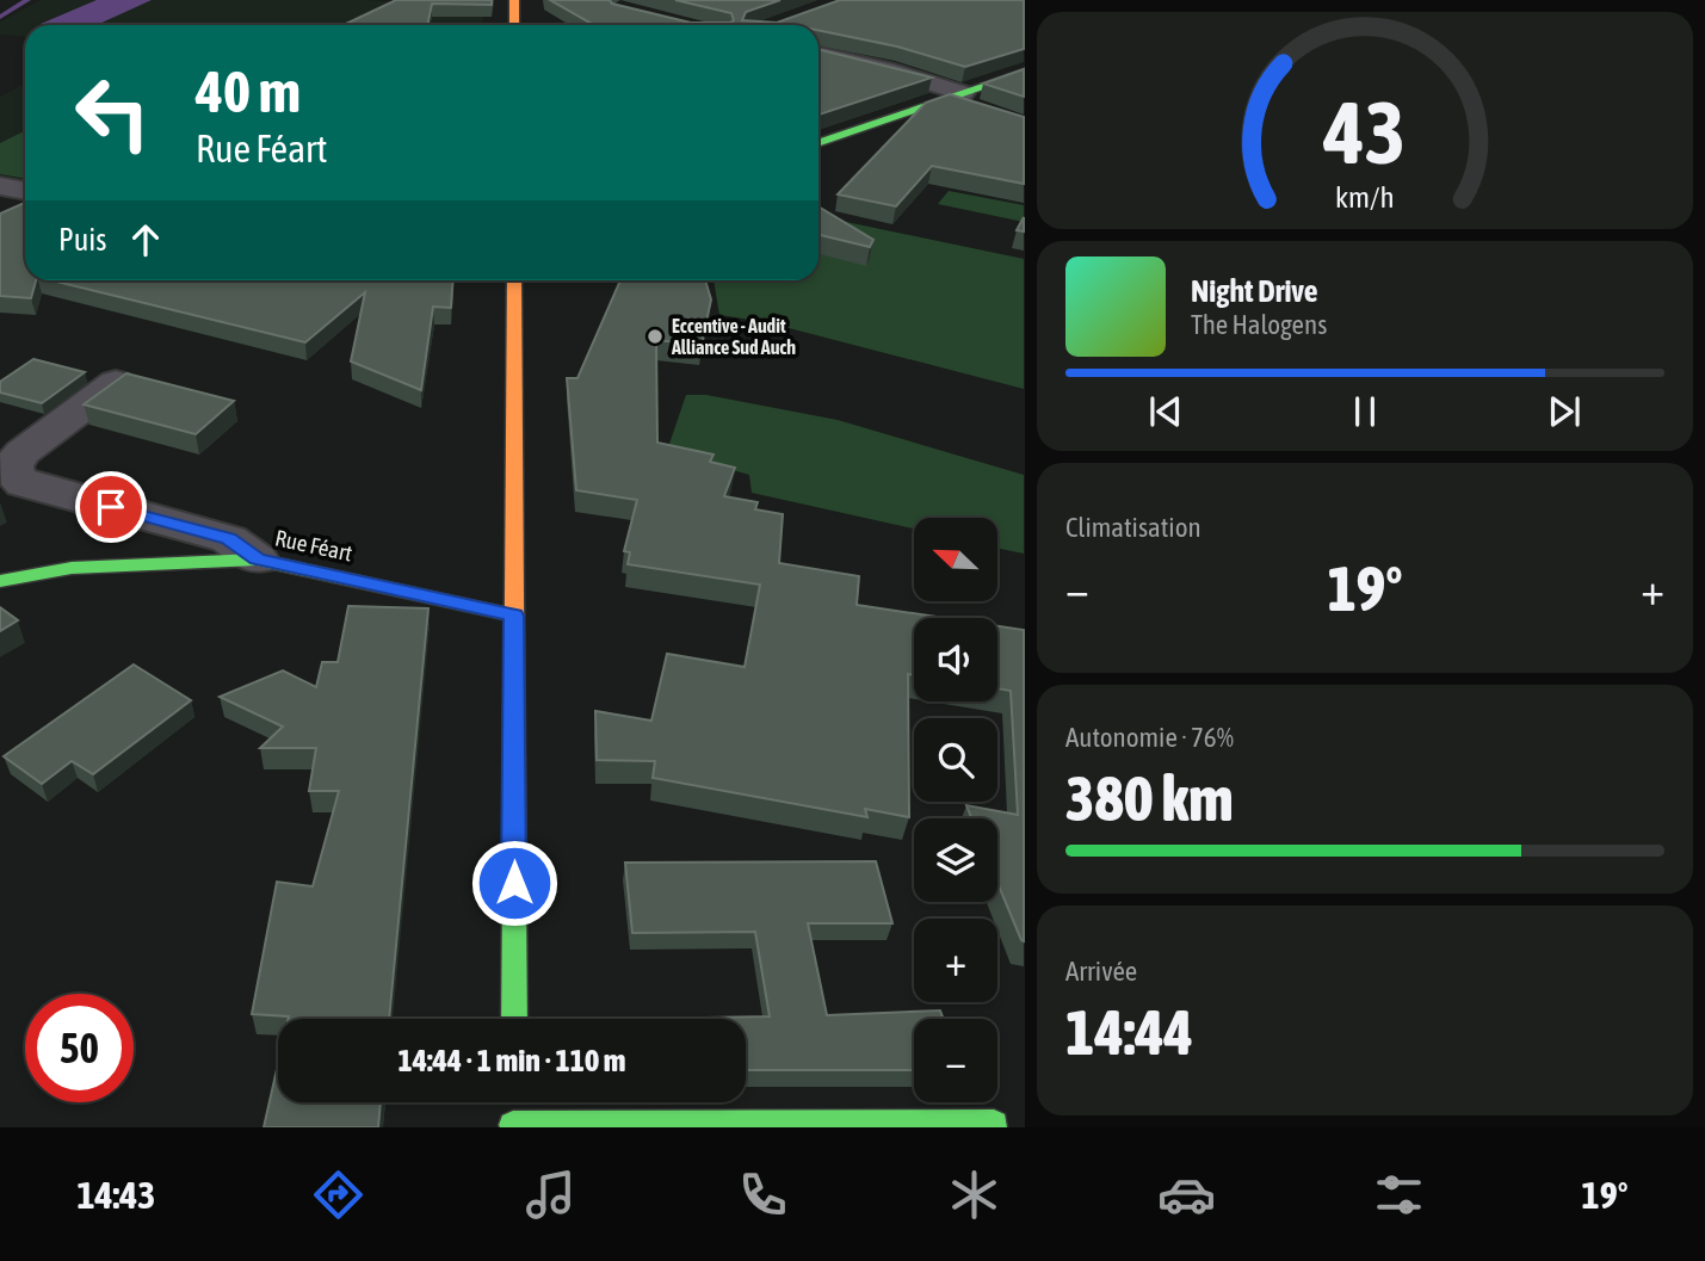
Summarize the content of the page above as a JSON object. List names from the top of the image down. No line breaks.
{"streets":{"main road":["Rue Féart"]},"places":["Eccentive - Audit Alliance Sud Auch"],"north":"top left","page":{"turn":["40 m","Rue Féart"],"then":"Puis","song":["Night Drive","The Halogens"],"tile":["Climatisation",["Autonomie · 76%","380 km"],["Arrivée","14:44"]],"map_buttons":["+","−"],"heat":["−","19°","+"],"limit":"50","trip":"14:44 · 1 min · 110 m","tabs":["14:43","19°"],"gauge":["43","km/h"]}}
